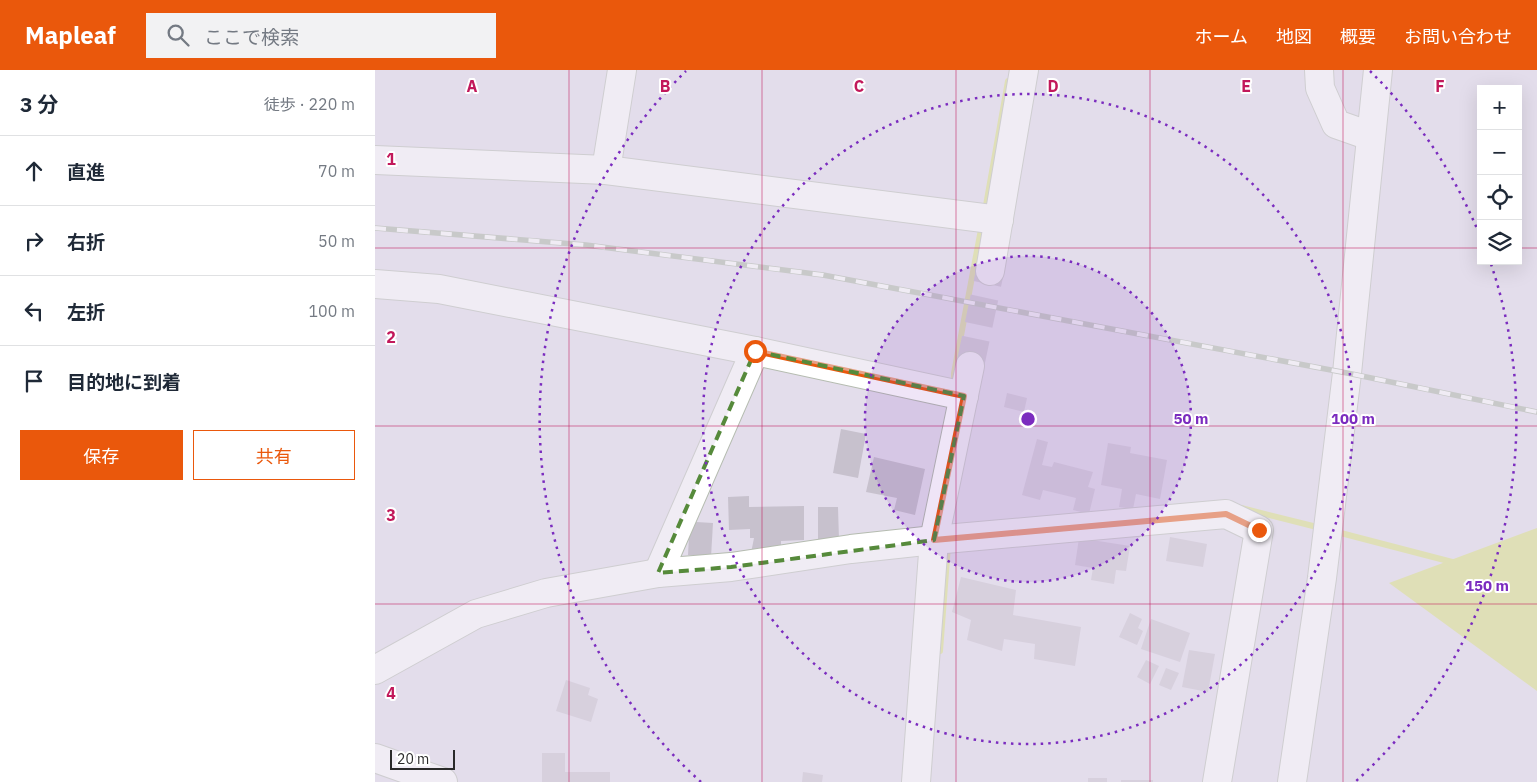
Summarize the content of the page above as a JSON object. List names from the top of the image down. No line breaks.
{"scale_bar":"20 m","page":{"header":"Mapleaf","search":"ここで検索","nav":["ホーム","地図","概要","お問い合わせ"],"heading":["3 分","徒歩 · 220 m"],"map_buttons":["+","−"],"list":[["直進","70 m"],["右折","50 m"],["左折","100 m"],"目的地に到着"],"buttons":["保存","共有"],"scale":"20 m"},"grid":{"columns":["A","B","C","D","E","F"],"rows":["1","2","3","4"]},"rings":["50 m","100 m","150 m"]}
